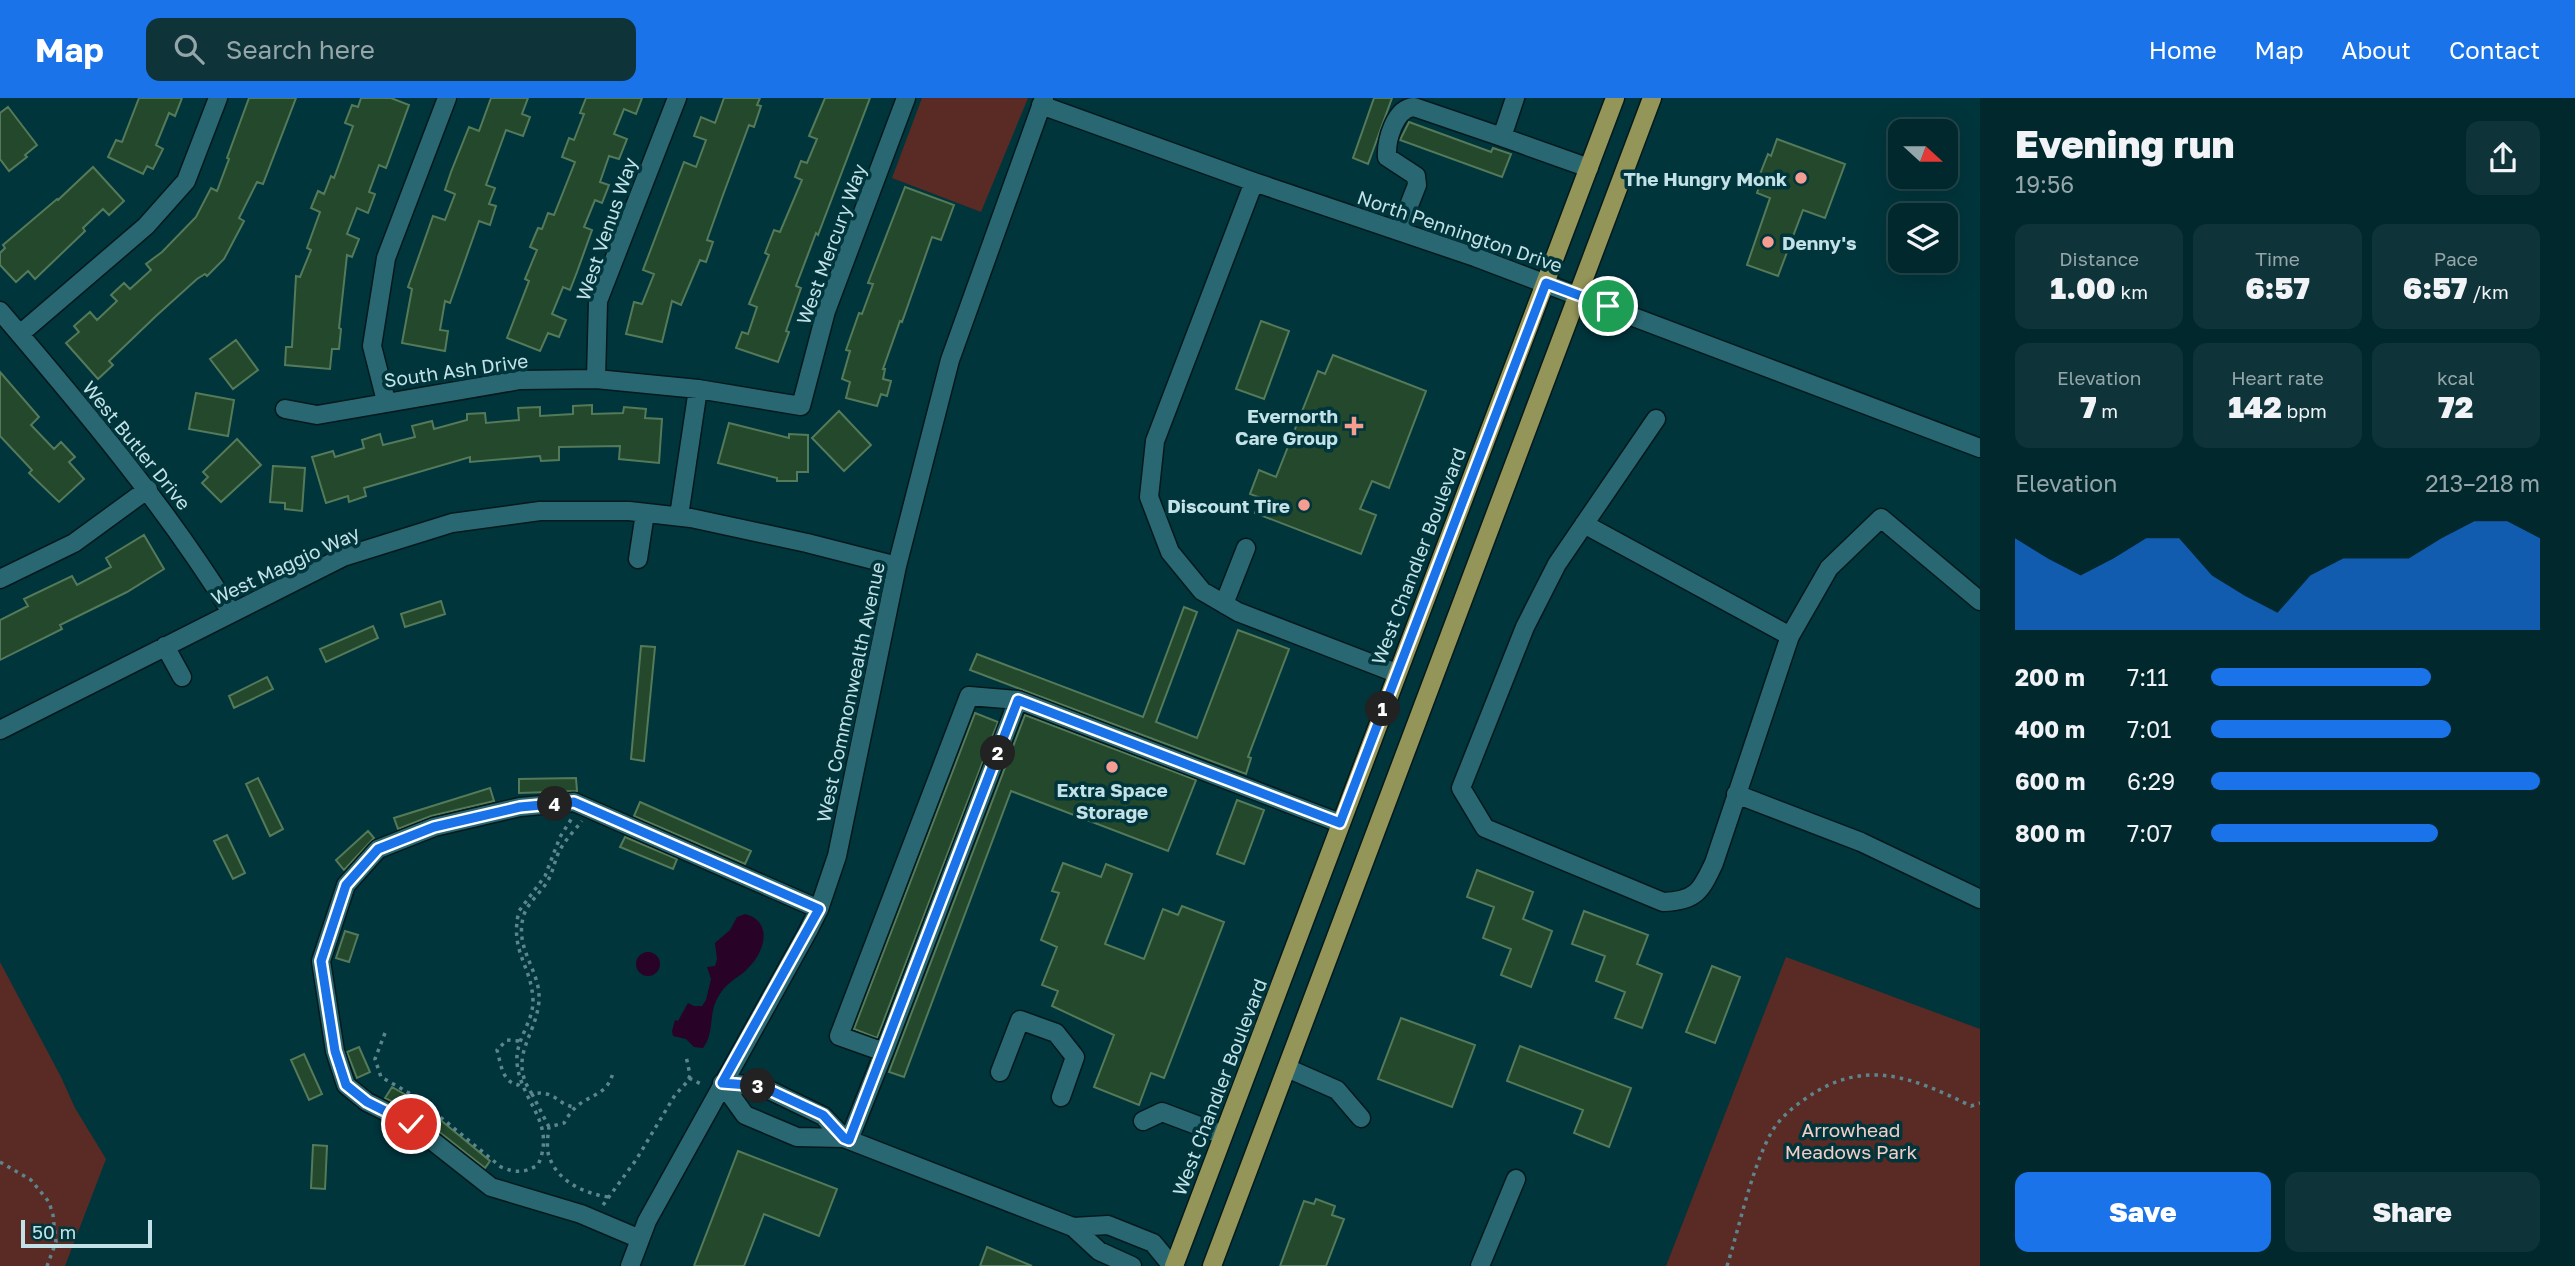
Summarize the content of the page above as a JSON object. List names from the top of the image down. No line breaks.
{"streets":{"main road":["West Chandler Boulevard"],"street":["West Venus Way","North Pennington Drive","West Mercury Way","South Ash Drive","West Butler Drive","West Maggio Way","West Commonwealth Avenue"]},"crossings":[["West Venus Way","South Ash Drive"],["North Pennington Drive","West Chandler Boulevard"],["North Pennington Drive","West Commonwealth Avenue"],["West Mercury Way","South Ash Drive"],["West Butler Drive","West Maggio Way"],["West Maggio Way","West Commonwealth Avenue"]],"parks":["Arrowhead Meadows Park"],"places":{"other":["The Hungry Monk","Denny's","Discount Tire","Extra Space Storage"],"health":["Evernorth Care Group"]},"scale_bar":"50 m","north":"right","page":{"header":"Map","search":"Search here","nav":["Home","Map","About","Contact"],"heading":["Evening run","19:56"],"stats":[["Distance","1.00 km"],["Time","6:57"],["Pace","6:57 /km"],["Elevation","7 m"],["Heart rate","142 bpm"],["kcal","72"]],"chart":["Elevation","213–218 m"],"list":[{"name":"200 m","note":"7:11"},{"name":"400 m","note":"7:01"},{"name":"600 m","note":"6:29"},{"name":"800 m","note":"7:07"}],"pins":["1","2","4","3"],"buttons":["Save","Share"],"scale":"50 m"}}
